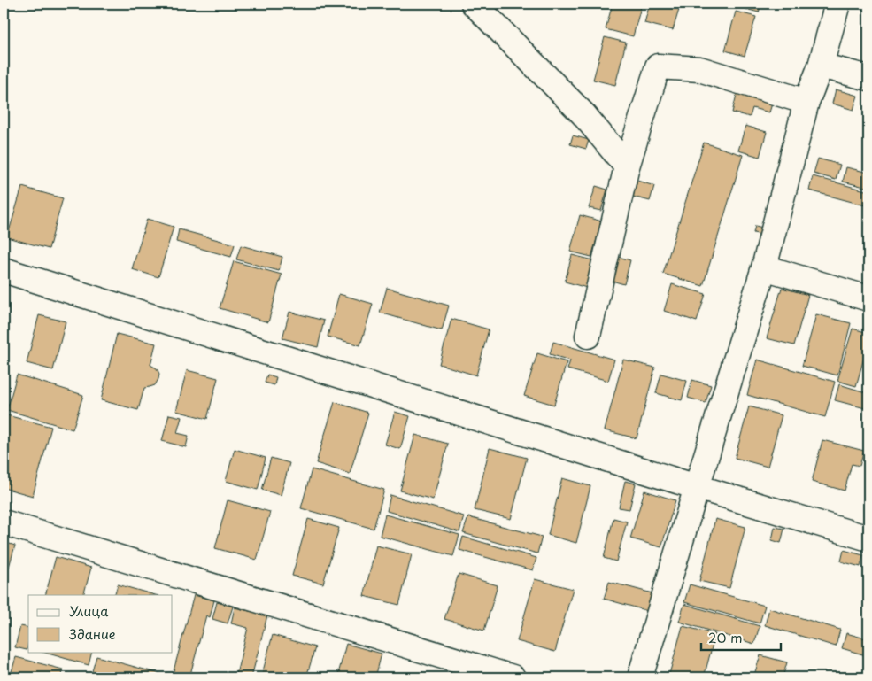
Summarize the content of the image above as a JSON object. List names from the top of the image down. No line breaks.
{"legend":["Улица","Здание"],"scale_bar":"20 m"}
